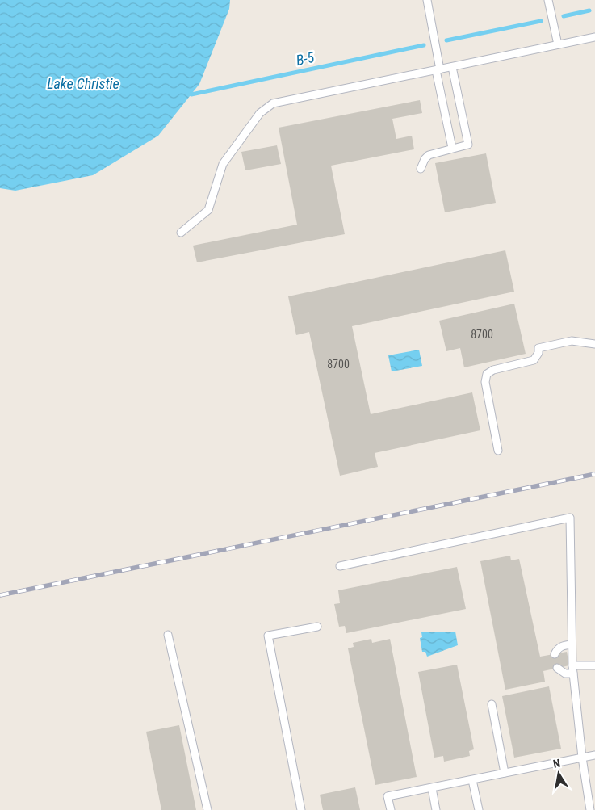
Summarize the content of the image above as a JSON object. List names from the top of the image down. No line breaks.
{"water":["B-5","Lake Christie"],"house_numbers":["8700","8700"],"north":"top"}
